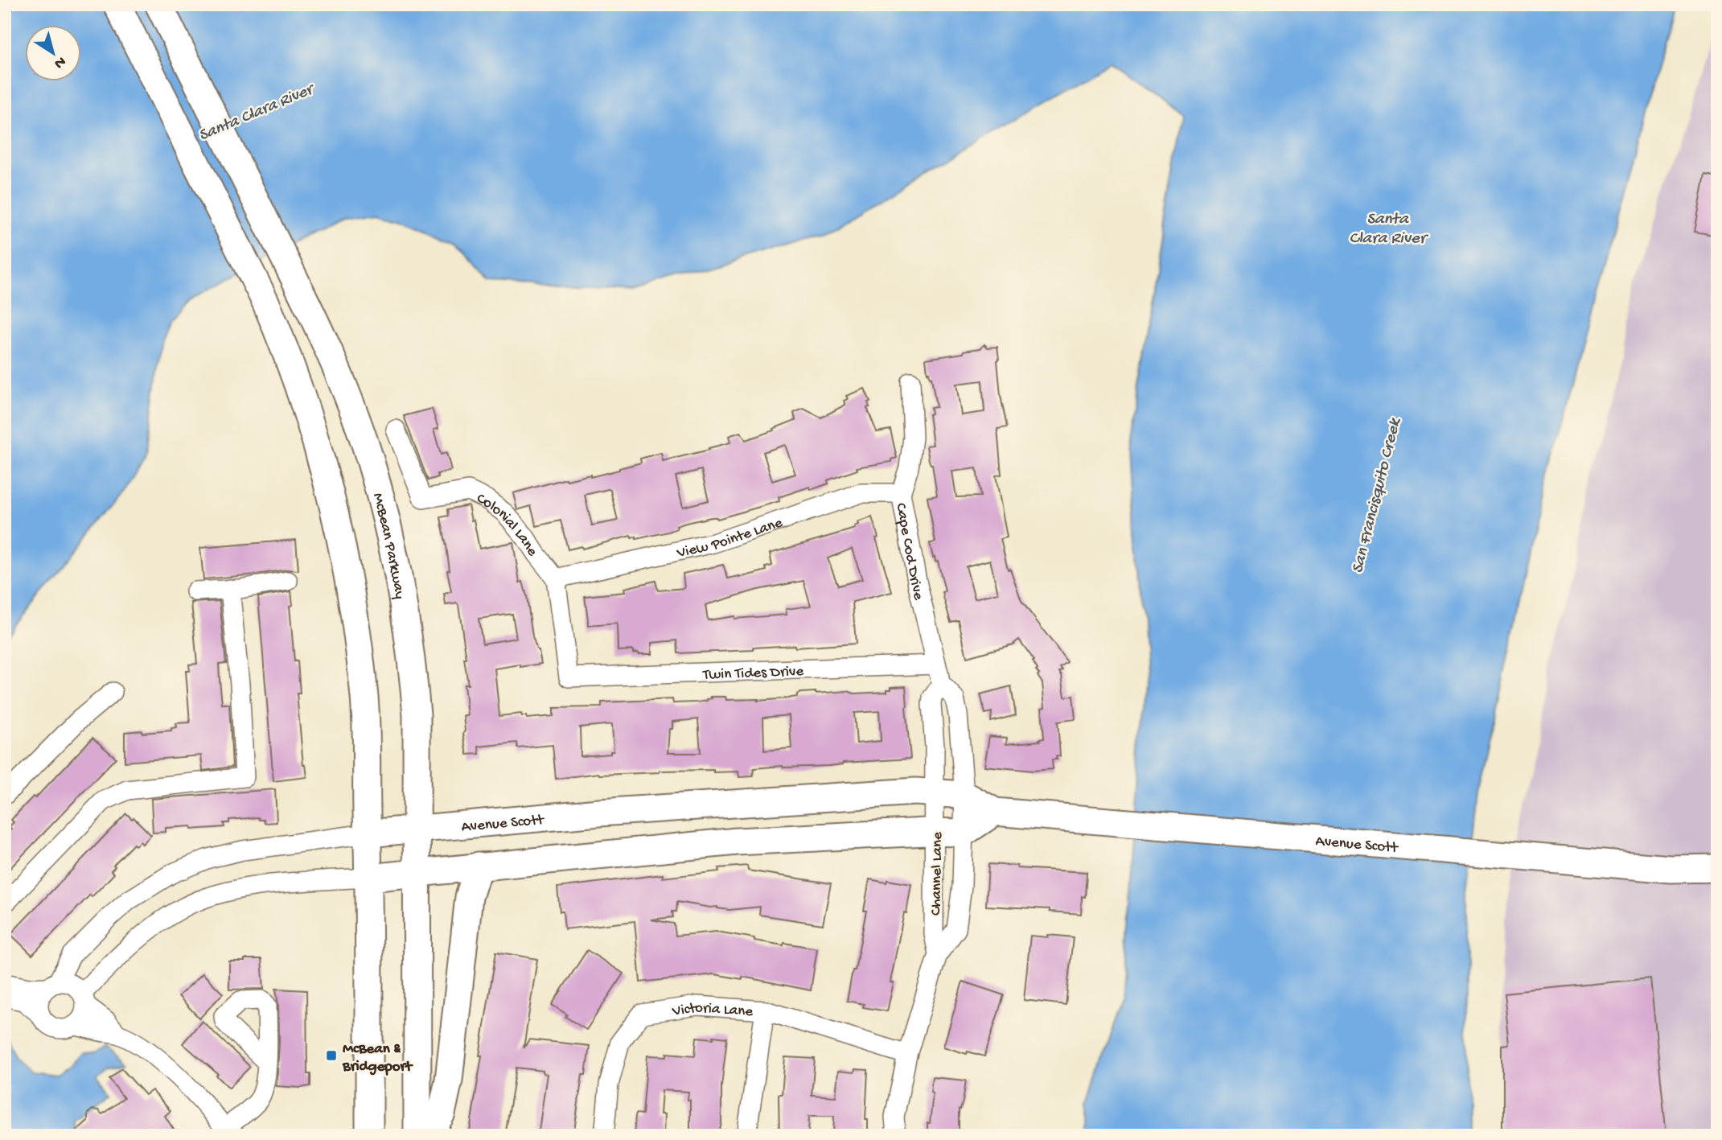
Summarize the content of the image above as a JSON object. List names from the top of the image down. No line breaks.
{"streets":{"main road":["McBean Parkway","Avenue Scott"],"street":["Colonial Lane","View Pointe Lane","Cape Cod Drive","Twin Tides Drive","Channel Lane","Victoria Lane"]},"crossings":[["Colonial Lane","View Pointe Lane"],["Colonial Lane","Twin Tides Drive"],["View Pointe Lane","Cape Cod Drive"],["View Pointe Lane","Twin Tides Drive"],["McBean Parkway","Avenue Scott"],["Cape Cod Drive","Twin Tides Drive"],["Cape Cod Drive","Avenue Scott"],["Cape Cod Drive","Channel Lane"],["Avenue Scott","Channel Lane"]],"water":["Santa Clara River","San Francisquito Creek"],"places":{"transit":["McBean & Bridgeport"]},"north":"bottom right"}
